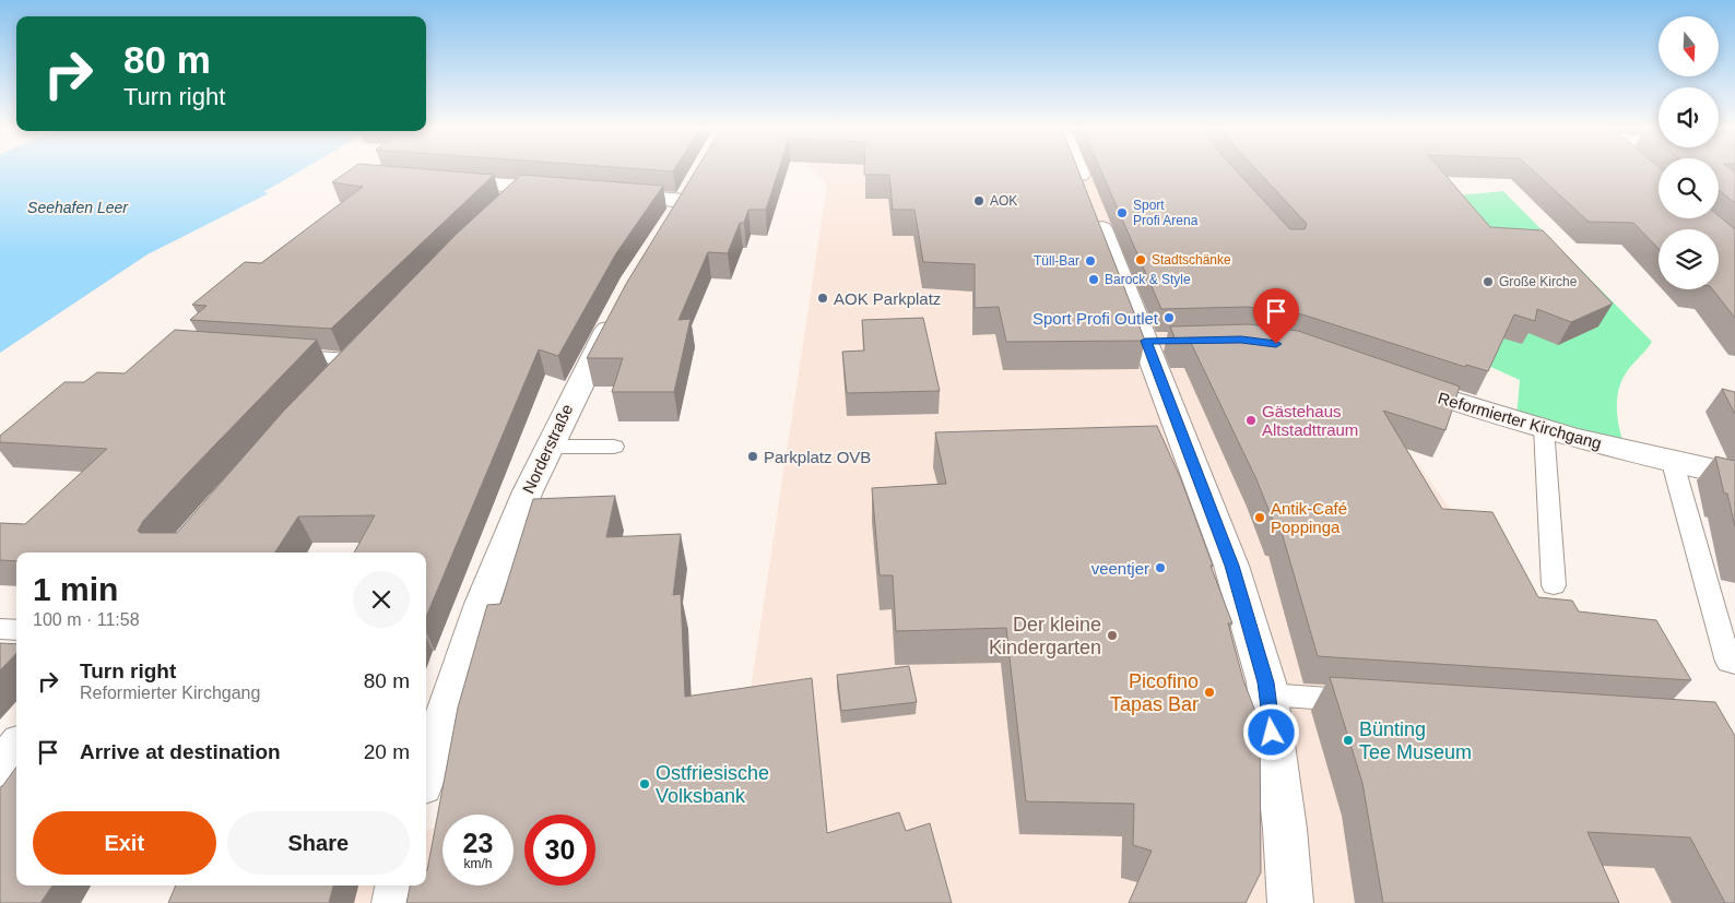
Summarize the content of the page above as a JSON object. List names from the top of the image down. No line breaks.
{"streets":{"street":["Reformierter Kirchgang","Norderstraße"]},"water":["Seehafen Leer"],"places":["AOK","Sport Profi Arena","Stadtschänke","Tüll-Bar","Barock & Style","Große Kirche","AOK Parkplatz","Sport Profi Outlet","Gästehaus Altstadttraum","Parkplatz OVB","Antik-Café Poppinga","veentjer","Der kleine Kindergarten","Picofino Tapas Bar","Bünting Tee Museum","Ostfriesische Volksbank"],"north":"bottom","page":{"turn":["80 m","Turn right"],"heading":["1 min","100 m · 11:58"],"list":[{"name":"Turn right","note":"Reformierter Kirchgang","value":"80 m"},{"name":"Arrive at destination","value":"20 m"}],"buttons":["Exit","Share"],"speed":"23 km/h","limit":"30"}}
